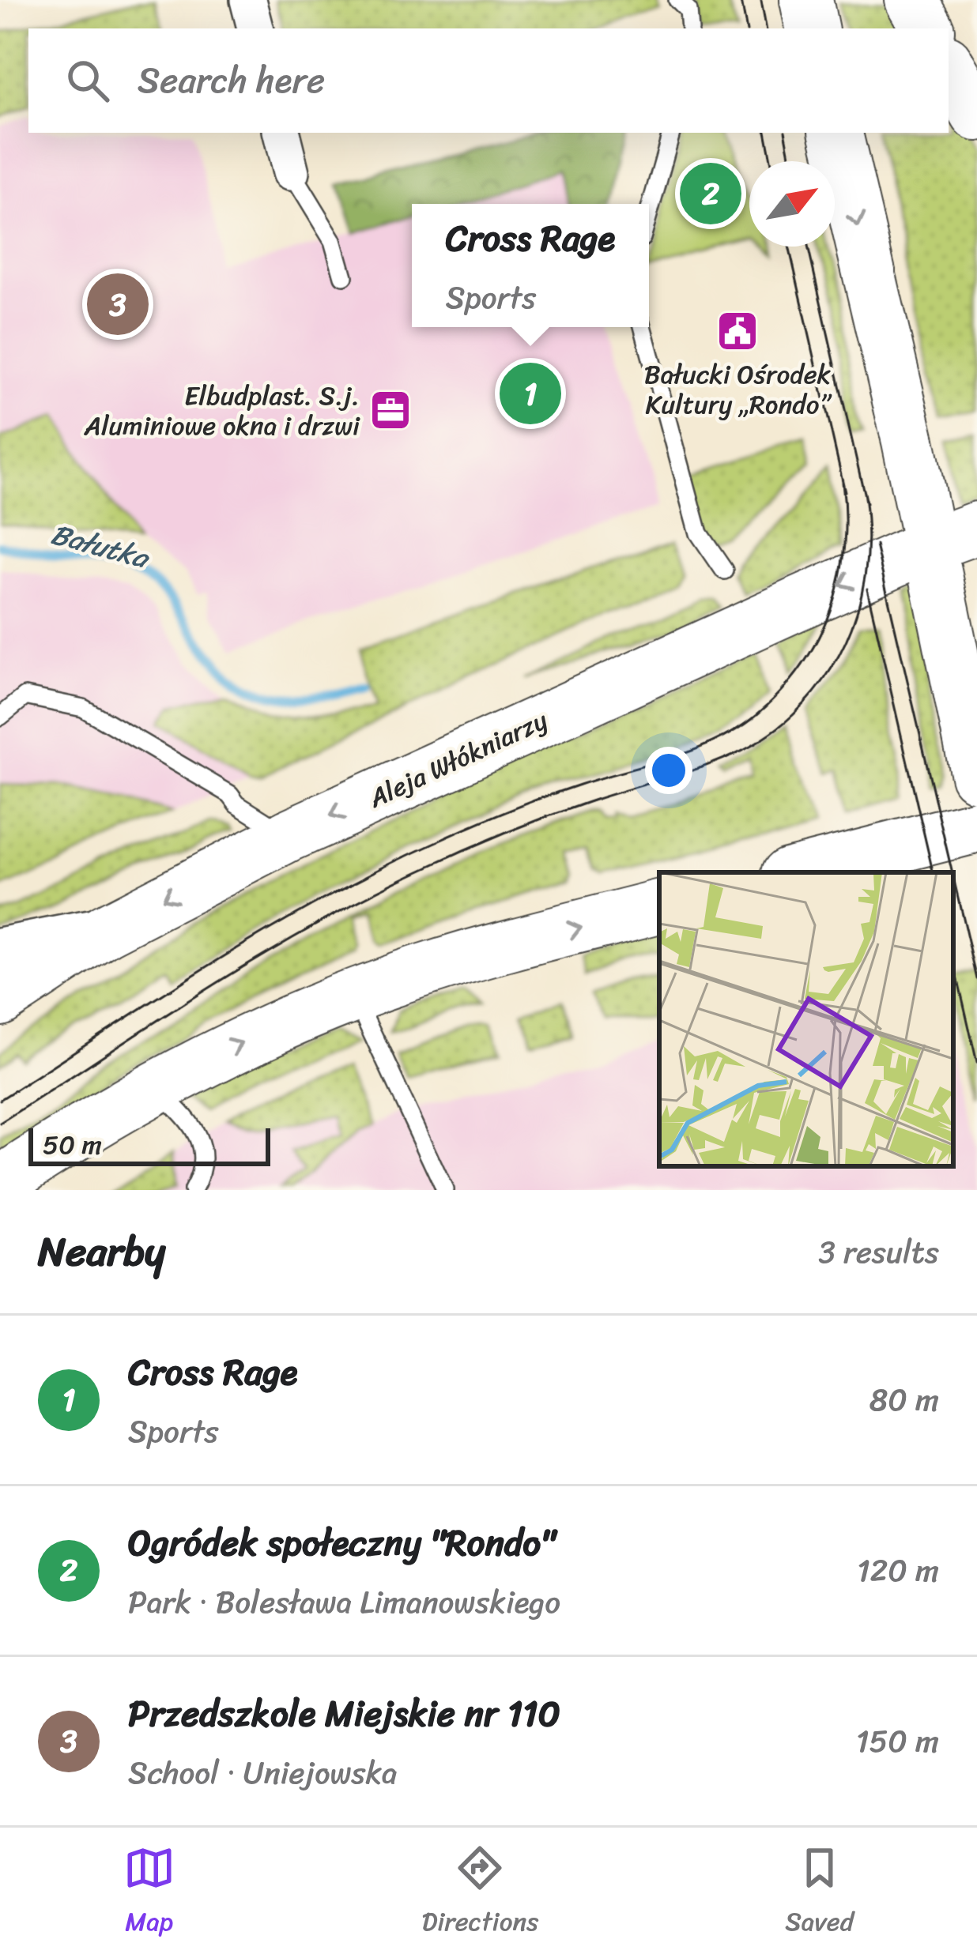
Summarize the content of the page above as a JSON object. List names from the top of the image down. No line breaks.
{"streets":{"main road":["Aleja Włókniarzy"]},"water":["Bałutka"],"places":{"public building":["Bałucki Ośrodek Kultury „Rondo”"],"office":["Elbudplast. S.j. Aluminiowe okna i drzwi"]},"scale_bar":"50 m","north":"top right","page":{"search":"Search here","pins":["2","3","1"],"popup":["Cross Rage","Sports"],"scale":"50 m","heading":["Nearby","3 results"],"list":[{"mark":"1","name":"Cross Rage","note":"Sports","value":"80 m"},{"mark":"2","name":"Ogródek społeczny \"Rondo\"","note":"Park · Bolesława Limanowskiego","value":"120 m"},{"mark":"3","name":"Przedszkole Miejskie nr 110","note":"School · Uniejowska","value":"150 m"}],"nav":["Map","Directions","Saved"]}}
